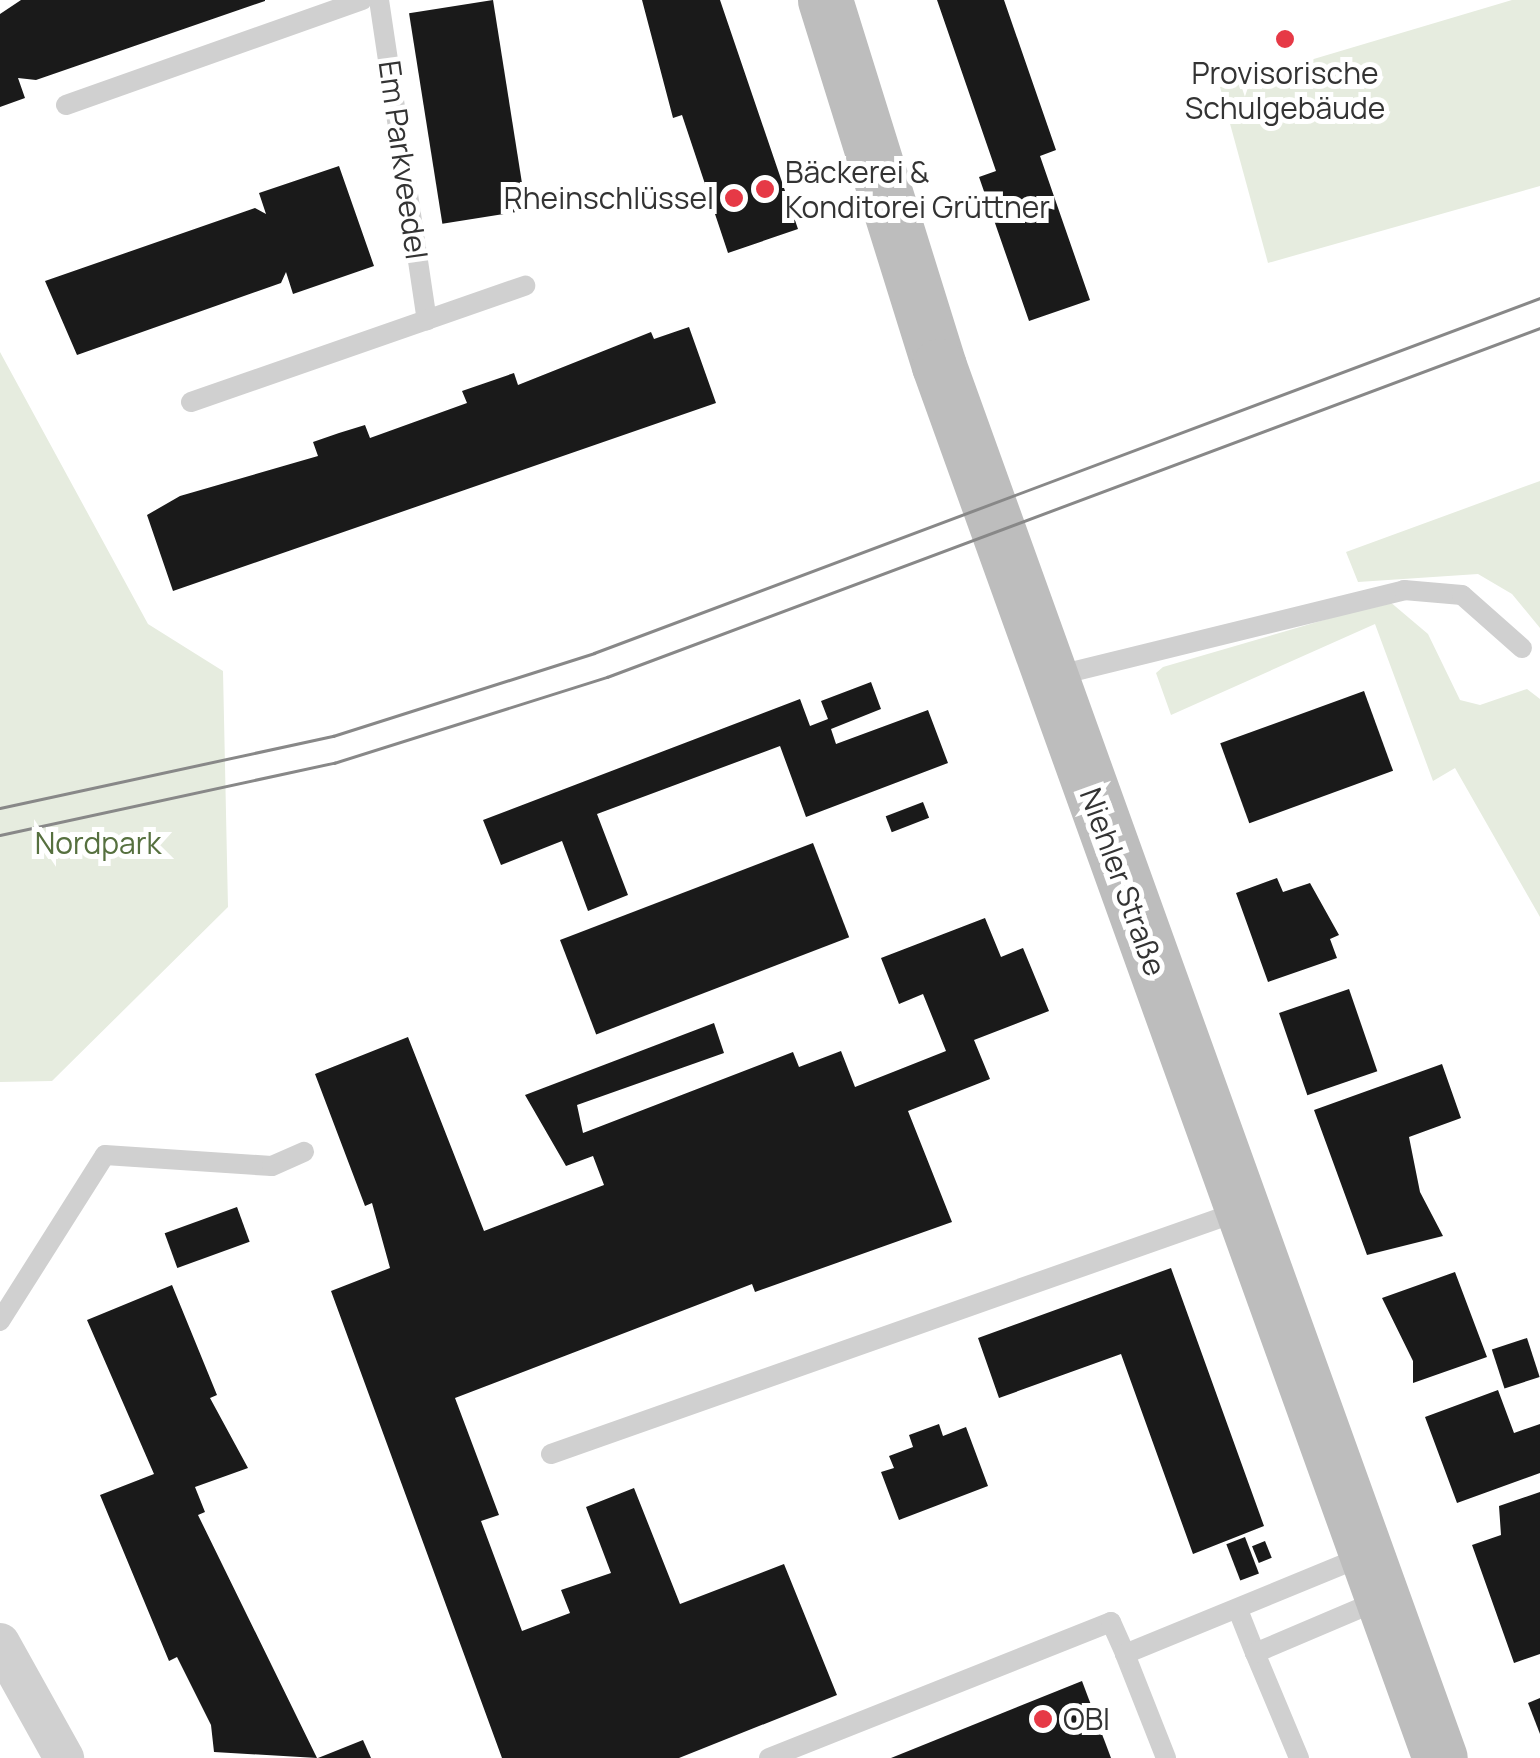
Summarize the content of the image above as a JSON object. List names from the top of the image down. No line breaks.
{"streets":{"street":["Niehler Straße"],"lane":["Em Parkveedel"]},"parks":["Nordpark"],"places":["Provisorische Schulgebäude","Bäckerei & Konditorei Grüttner","Rheinschlüssel","OBI"]}
